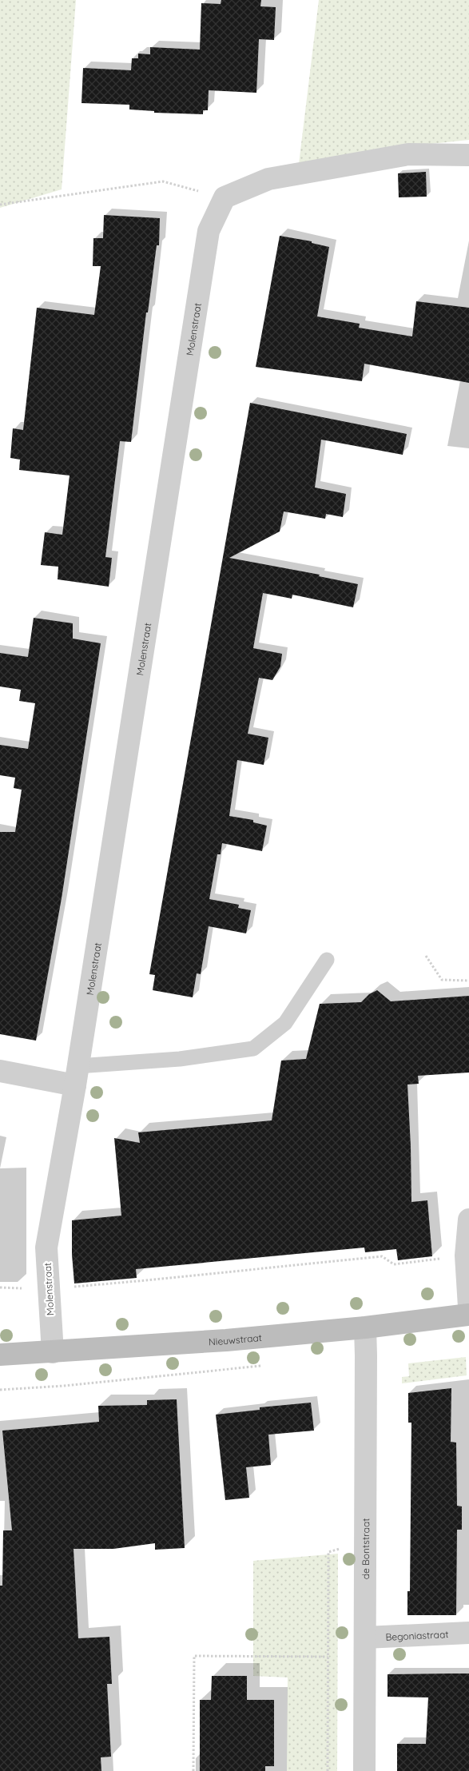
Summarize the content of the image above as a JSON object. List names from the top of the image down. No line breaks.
{"streets":{"street":["Molenstraat","Nieuwstraat","de Bontstraat","Begoniastraat"]},"crossings":[["Molenstraat","Nieuwstraat"],["Nieuwstraat","de Bontstraat"],["de Bontstraat","Begoniastraat"]]}
